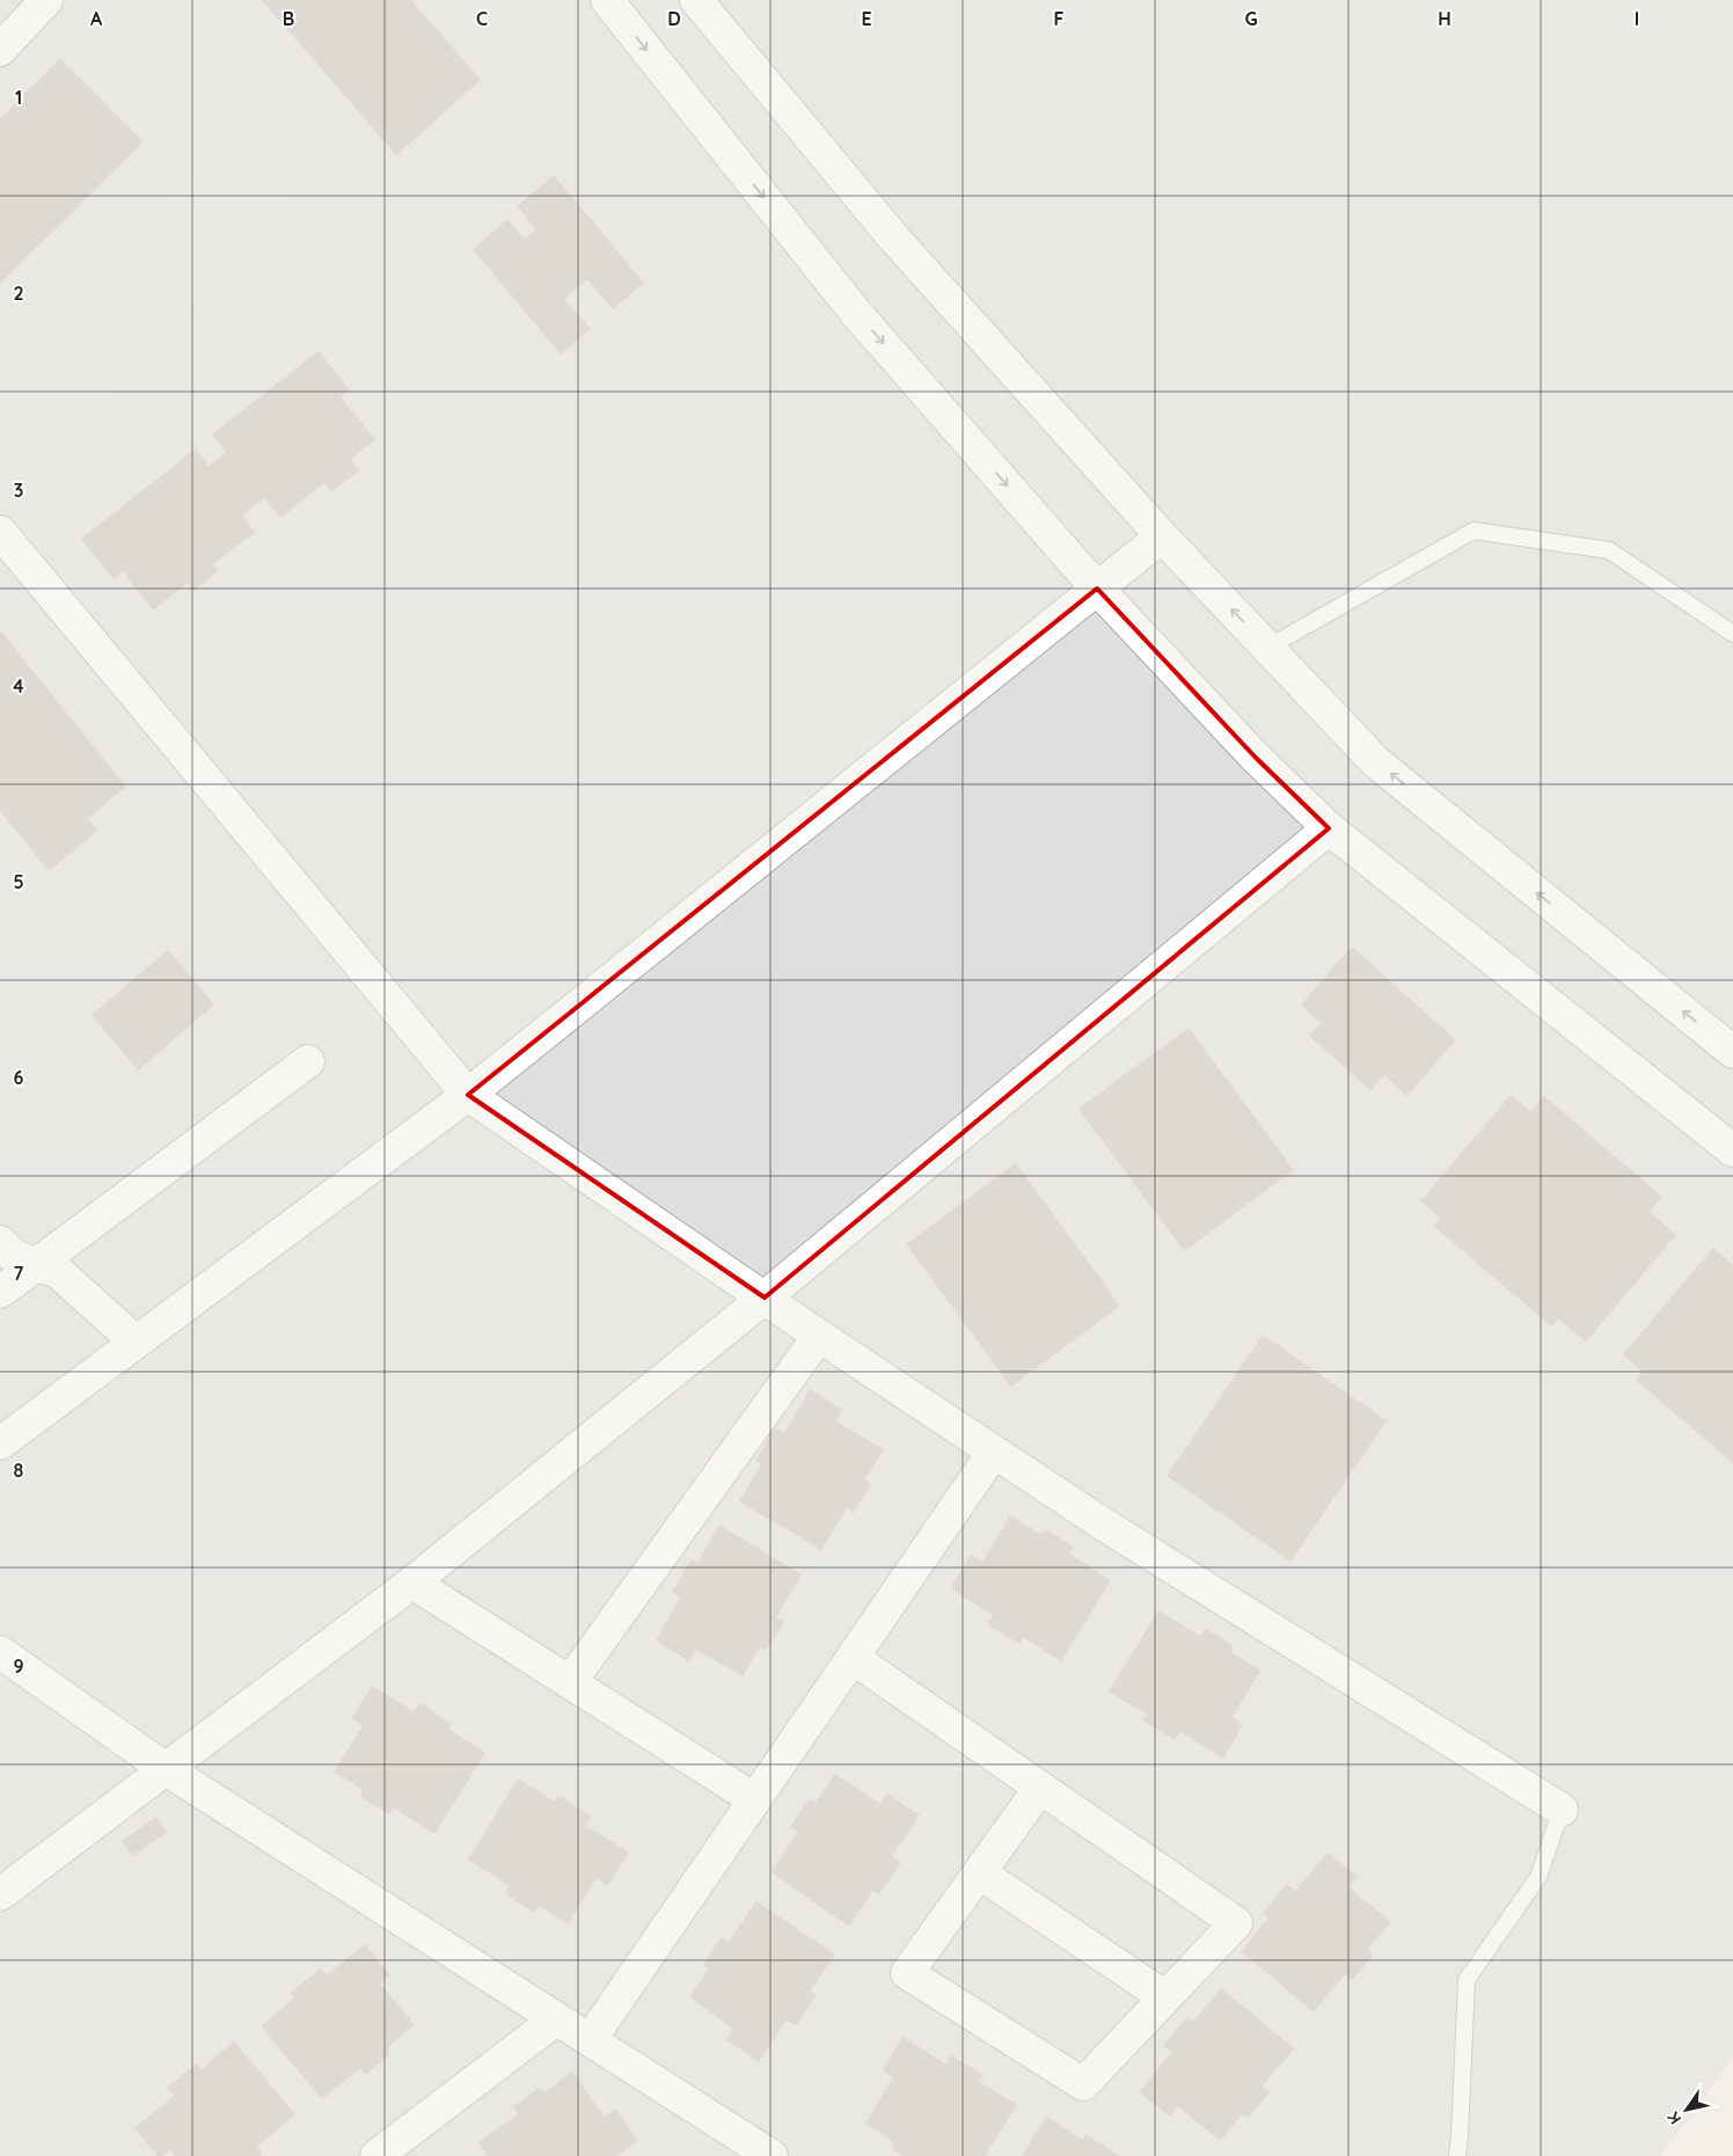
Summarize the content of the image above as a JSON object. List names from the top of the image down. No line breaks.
{"north":"bottom left","grid":{"columns":["A","B","C","D","E","F","G","H","I"],"rows":["1","2","3","4","5","6","7","8","9"]}}
